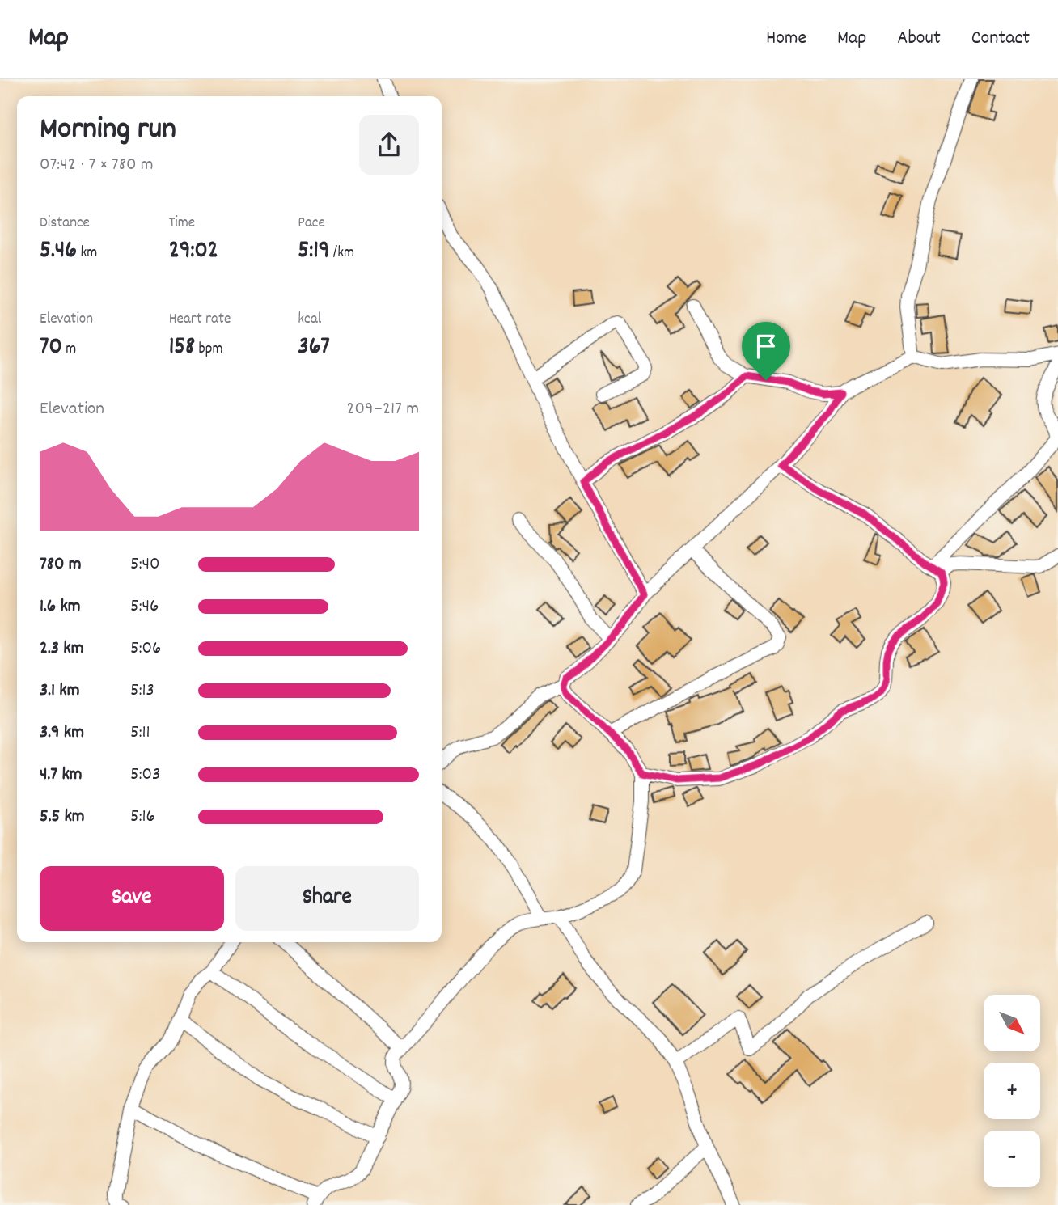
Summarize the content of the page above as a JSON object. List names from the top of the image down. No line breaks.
{"north":"bottom right","page":{"header":"Map","nav":["Home","Map","About","Contact"],"heading":["Morning run","07:42 · 7 × 780 m"],"stats":[["Distance","5.46 km"],["Time","29:02"],["Pace","5:19 /km"],["Elevation","70 m"],["Heart rate","158 bpm"],["kcal","367"]],"chart":["Elevation","209–217 m"],"list":[{"name":"780 m","note":"5:40"},{"name":"1.6 km","note":"5:46"},{"name":"2.3 km","note":"5:06"},{"name":"3.1 km","note":"5:13"},{"name":"3.9 km","note":"5:11"},{"name":"4.7 km","note":"5:03"},{"name":"5.5 km","note":"5:16"}],"buttons":["Save","Share"],"map_buttons":["+","−"]}}
